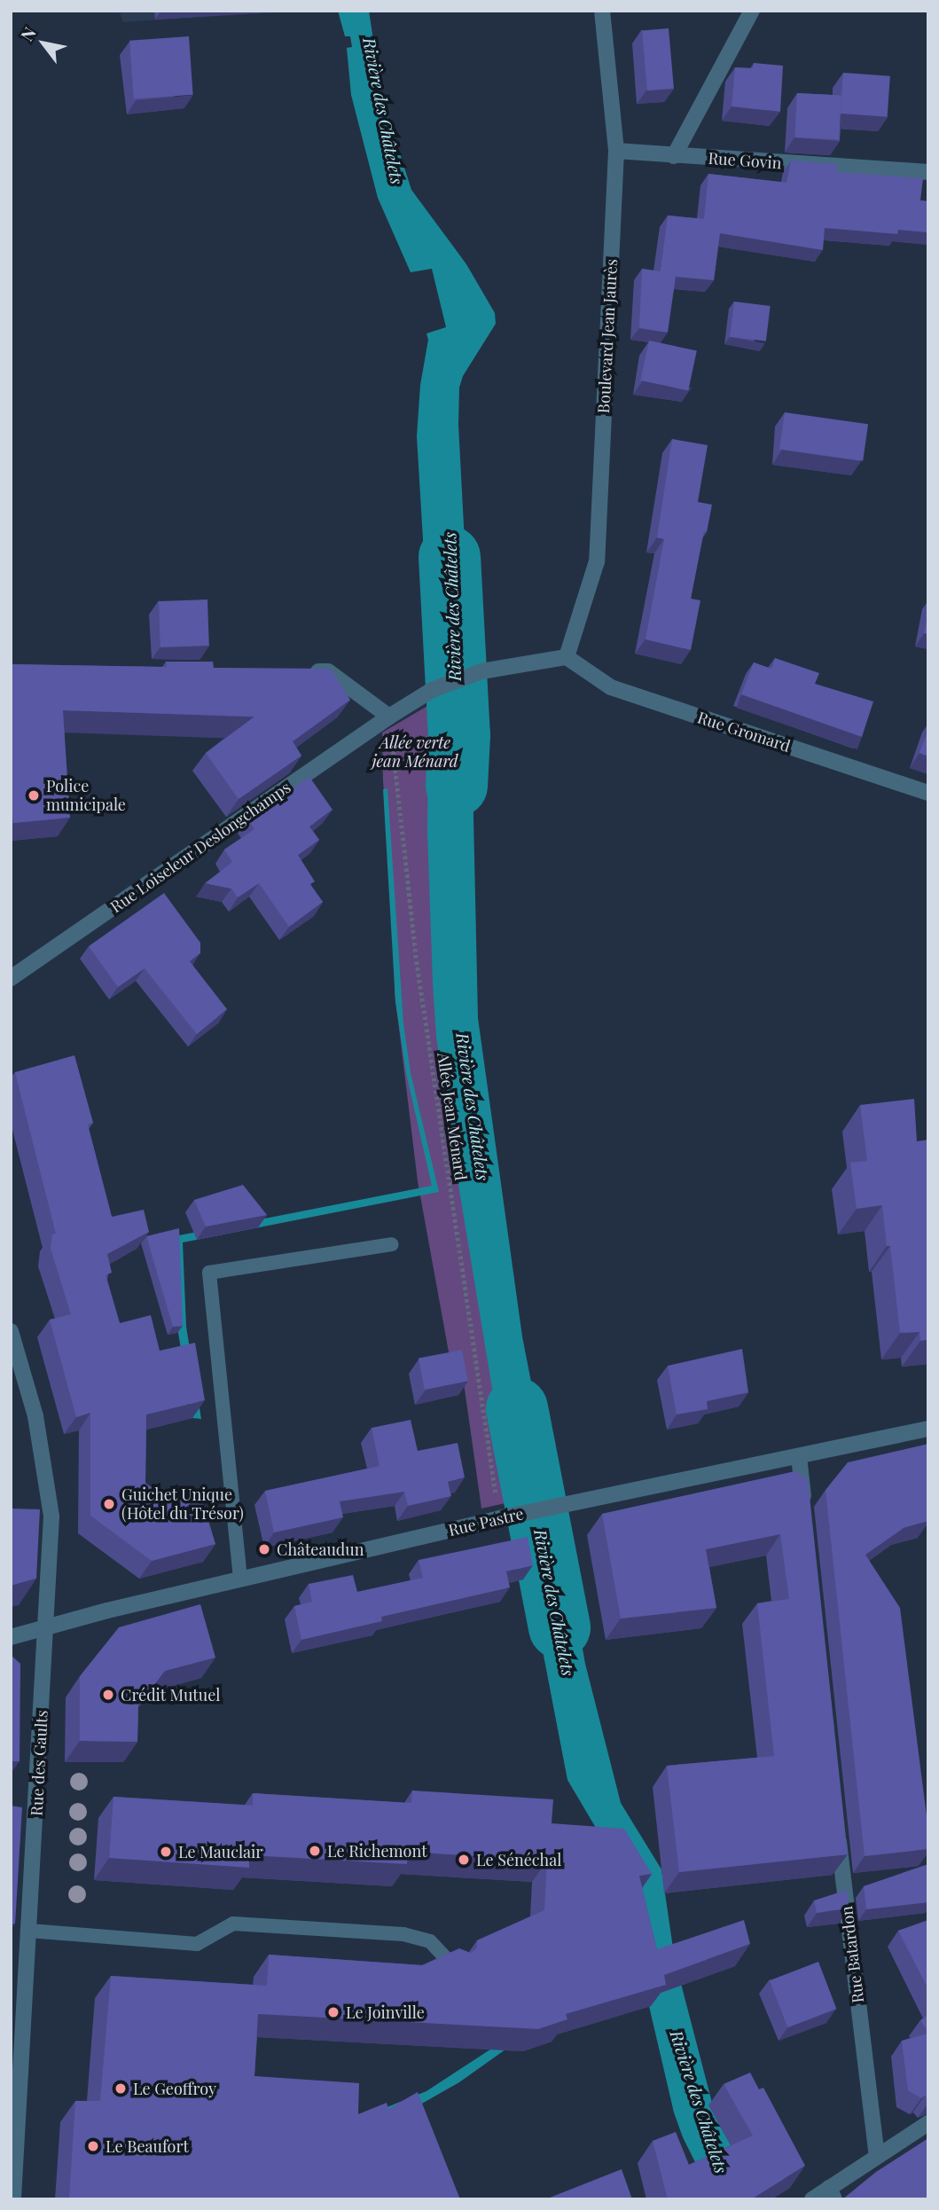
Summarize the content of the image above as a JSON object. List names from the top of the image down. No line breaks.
{"streets":{"street":["Rue Govin","Boulevard Jean Jaurès","Rue Gromard","Rue Loiseleur Deslongchamps","Rue Pastre","Rue des Gaults","Rue Batardon"],"path":["Allée Jean Ménard"]},"crossings":[["Rue Govin","Boulevard Jean Jaurès"],["Boulevard Jean Jaurès","Rue Gromard"],["Boulevard Jean Jaurès","Rue Loiseleur Deslongchamps"],["Rue Gromard","Rue Loiseleur Deslongchamps"],["Rue Loiseleur Deslongchamps","Allée Jean Ménard"],["Allée Jean Ménard","Rue Pastre"],["Rue Pastre","Rue des Gaults"]],"water":["Rivière des Châtelets"],"parks":["Allée verte jean Ménard"],"places":["Police municipale","Guichet Unique (Hôtel du Trésor)","Châteaudun","Crédit Mutuel","Le Richemont","Le Mauclair","Le Sénéchal","Le Joinville","Le Geoffroy","Le Beaufort"],"north":"top left"}
